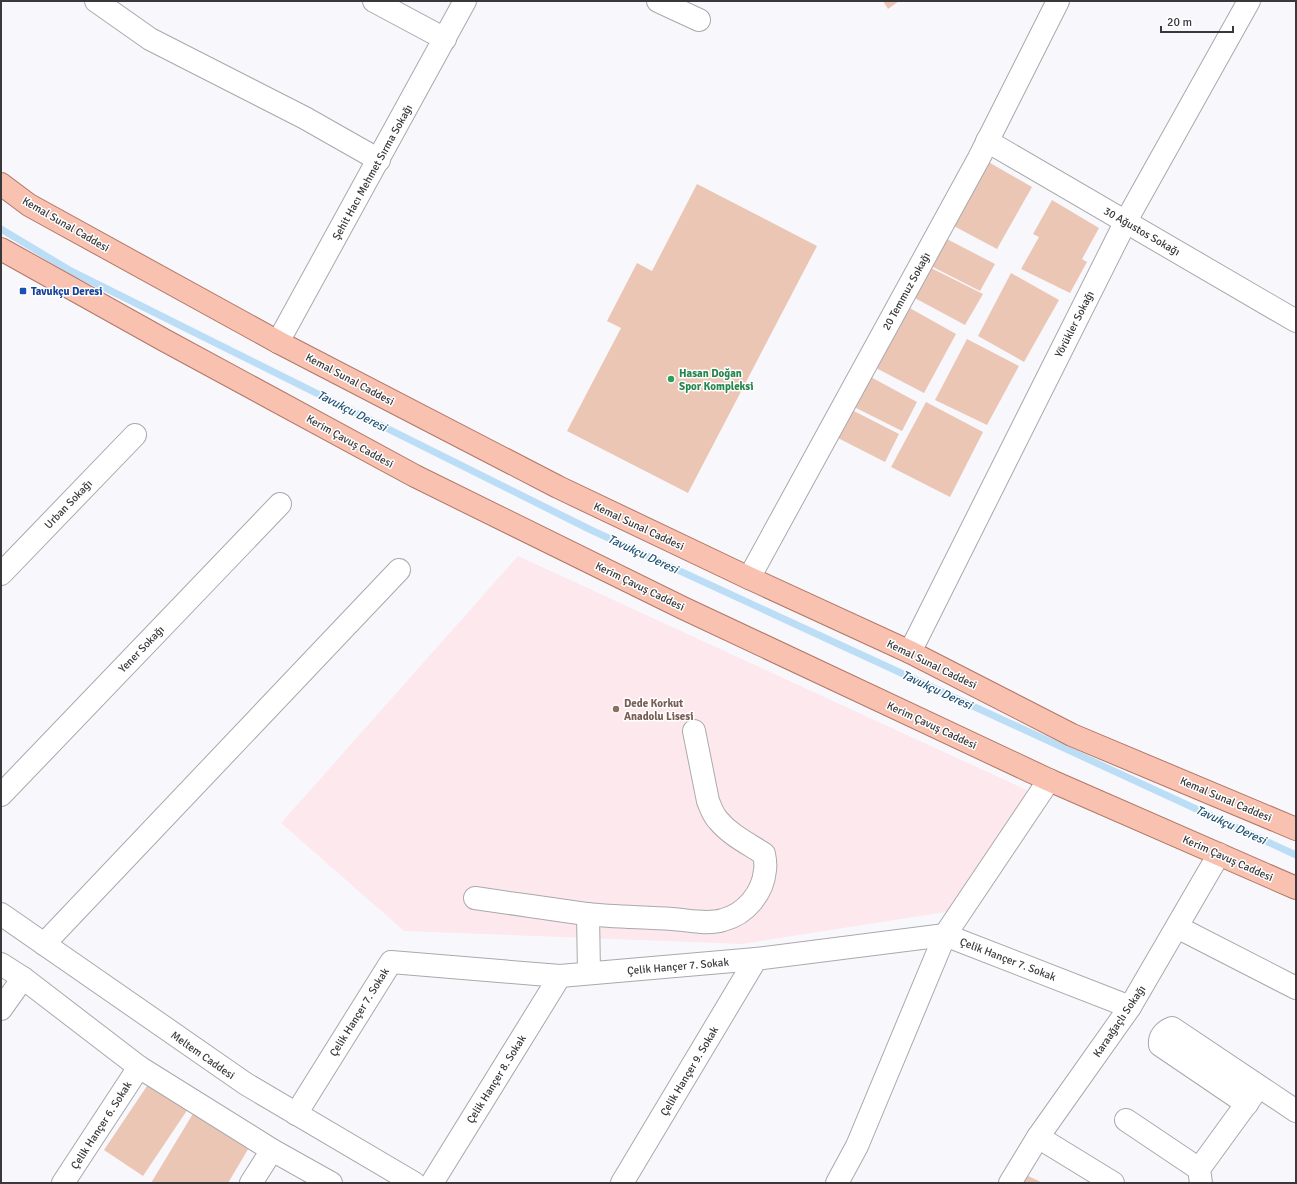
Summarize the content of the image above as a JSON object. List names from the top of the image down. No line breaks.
{"streets":{"main road":["Kemal Sunal Caddesi","Kerim Çavuş Caddesi"],"street":["Şehit Hacı Mehmet Sırma Sokağı","30 Ağustos Sokağı","20 Temmuz Sokağı","Yörükler Sokağı","Urban Sokağı","Yener Sokağı","Çelik Hançer 7. Sokak","Karaağaçlı Sokağı","Meltem Caddesi","Çelik Hançer 9. Sokak","Çelik Hançer 8. Sokak","Çelik Hançer 6. Sokak"]},"crossings":[["Şehit Hacı Mehmet Sırma Sokağı","Kemal Sunal Caddesi"],["Kemal Sunal Caddesi","20 Temmuz Sokağı"],["Kemal Sunal Caddesi","Yörükler Sokağı"],["30 Ağustos Sokağı","20 Temmuz Sokağı"],["30 Ağustos Sokağı","Yörükler Sokağı"],["Kerim Çavuş Caddesi","Karaağaçlı Sokağı"],["Çelik Hançer 7. Sokak","Karaağaçlı Sokağı"],["Çelik Hançer 7. Sokak","Meltem Caddesi"],["Çelik Hançer 7. Sokak","Çelik Hançer 9. Sokak"],["Çelik Hançer 7. Sokak","Çelik Hançer 8. Sokak"]],"water":["Tavukçu Deresi"],"places":{"transit":["Tavukçu Deresi"],"other":["Hasan Doğan Spor Kompleksi","Dede Korkut Anadolu Lisesi"]},"scale_bar":"20 m"}
